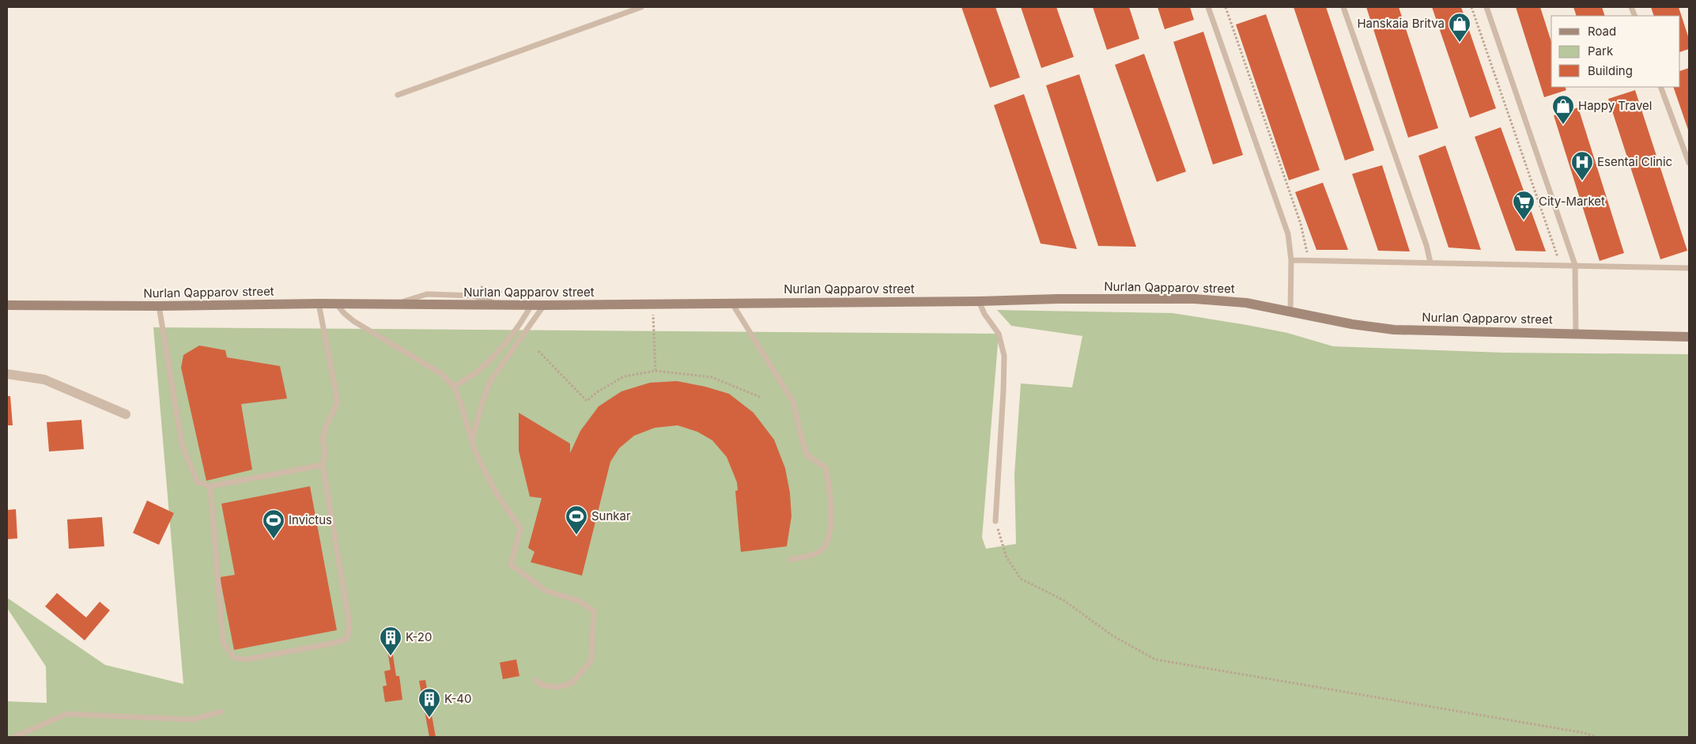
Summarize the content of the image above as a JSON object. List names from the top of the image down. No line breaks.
{"streets":{"street":["Nurlan Qapparov street"]},"places":{"shop":["Hanskaia Britva","Happy Travel"],"hospital":["Esentai Clinic"],"supermarket":["City-Market"],"sports":["Sunkar","Invictus"],"building":["K-20","K-40"]},"legend":["Road","Park","Building"]}
